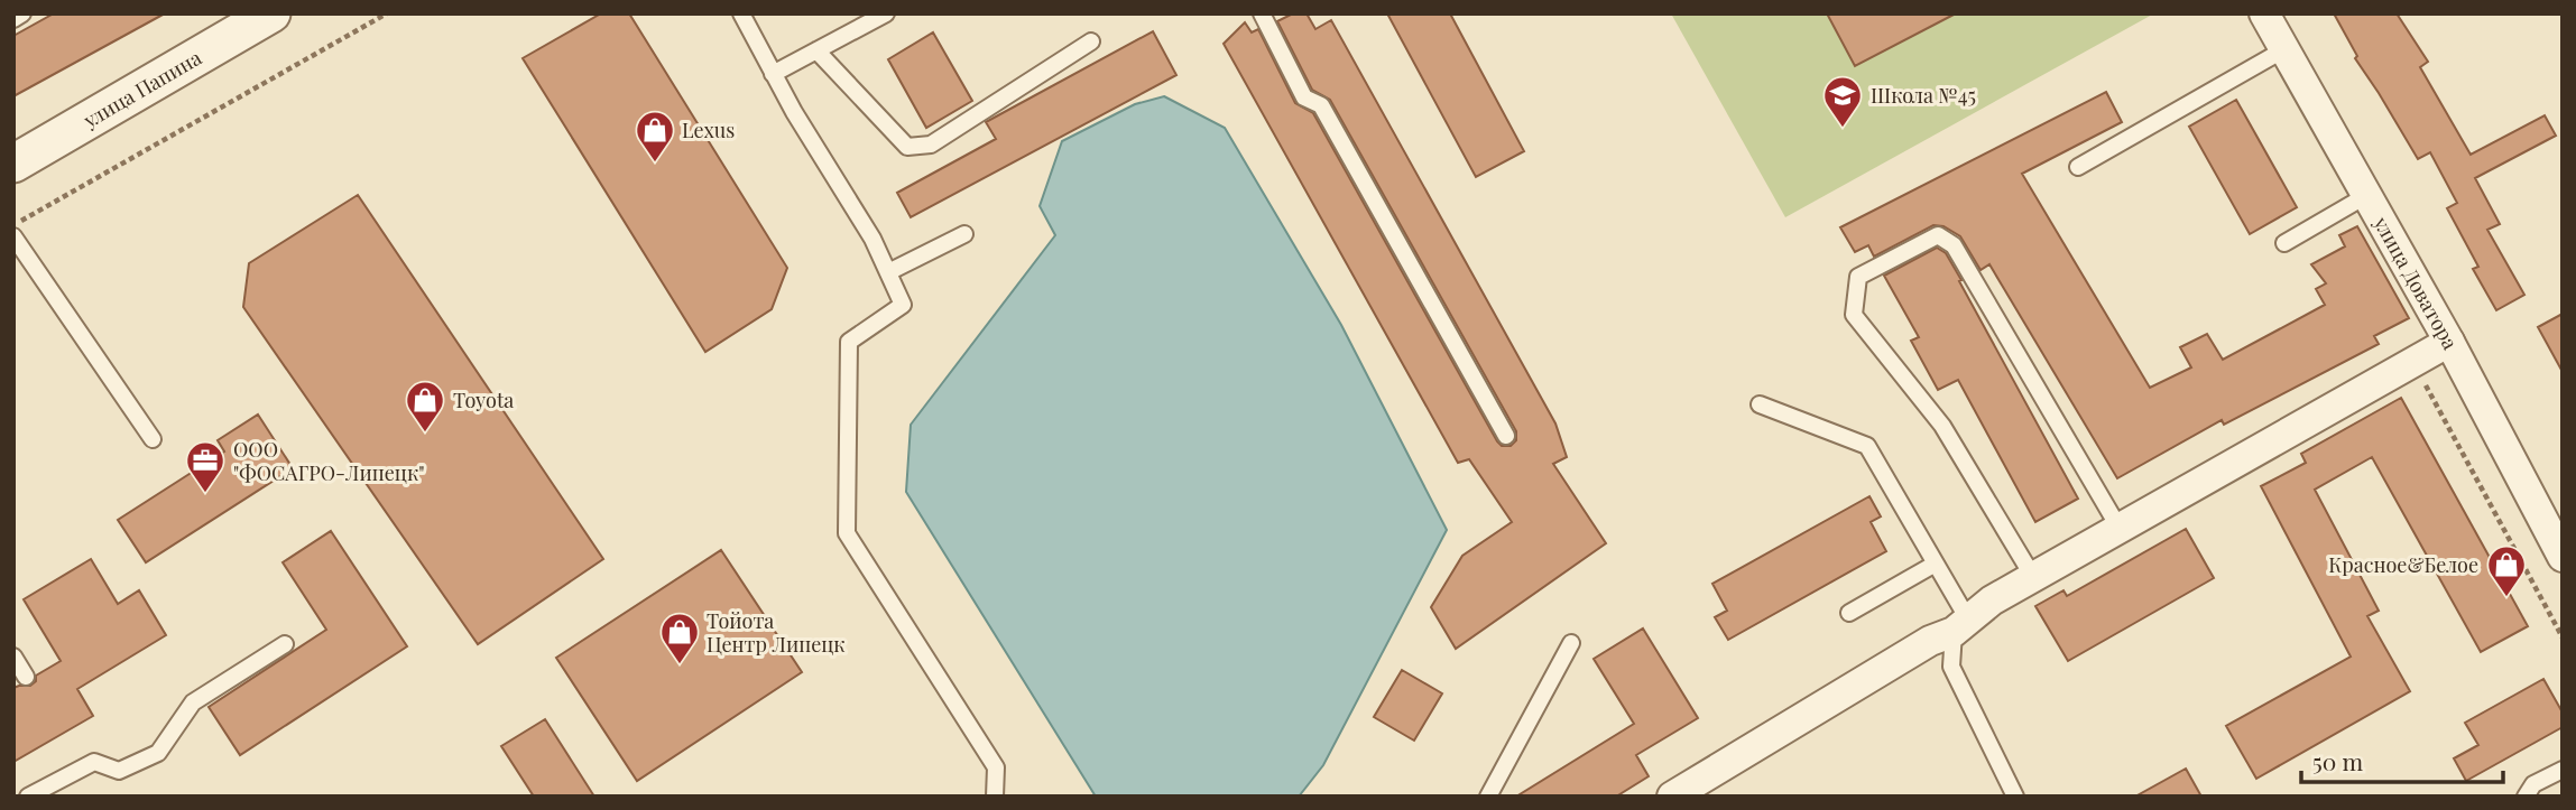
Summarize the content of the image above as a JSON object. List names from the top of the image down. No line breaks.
{"streets":{"street":["улица Папина","улица Доватора"]},"places":{"school or university":["Школа №45"],"shop":["Lexus","Toyota","Красное&Белое","Тойота Центр Липецк"],"office":["ООО \"ФОСАГРО-Липецк\""]},"scale_bar":"50 m"}
